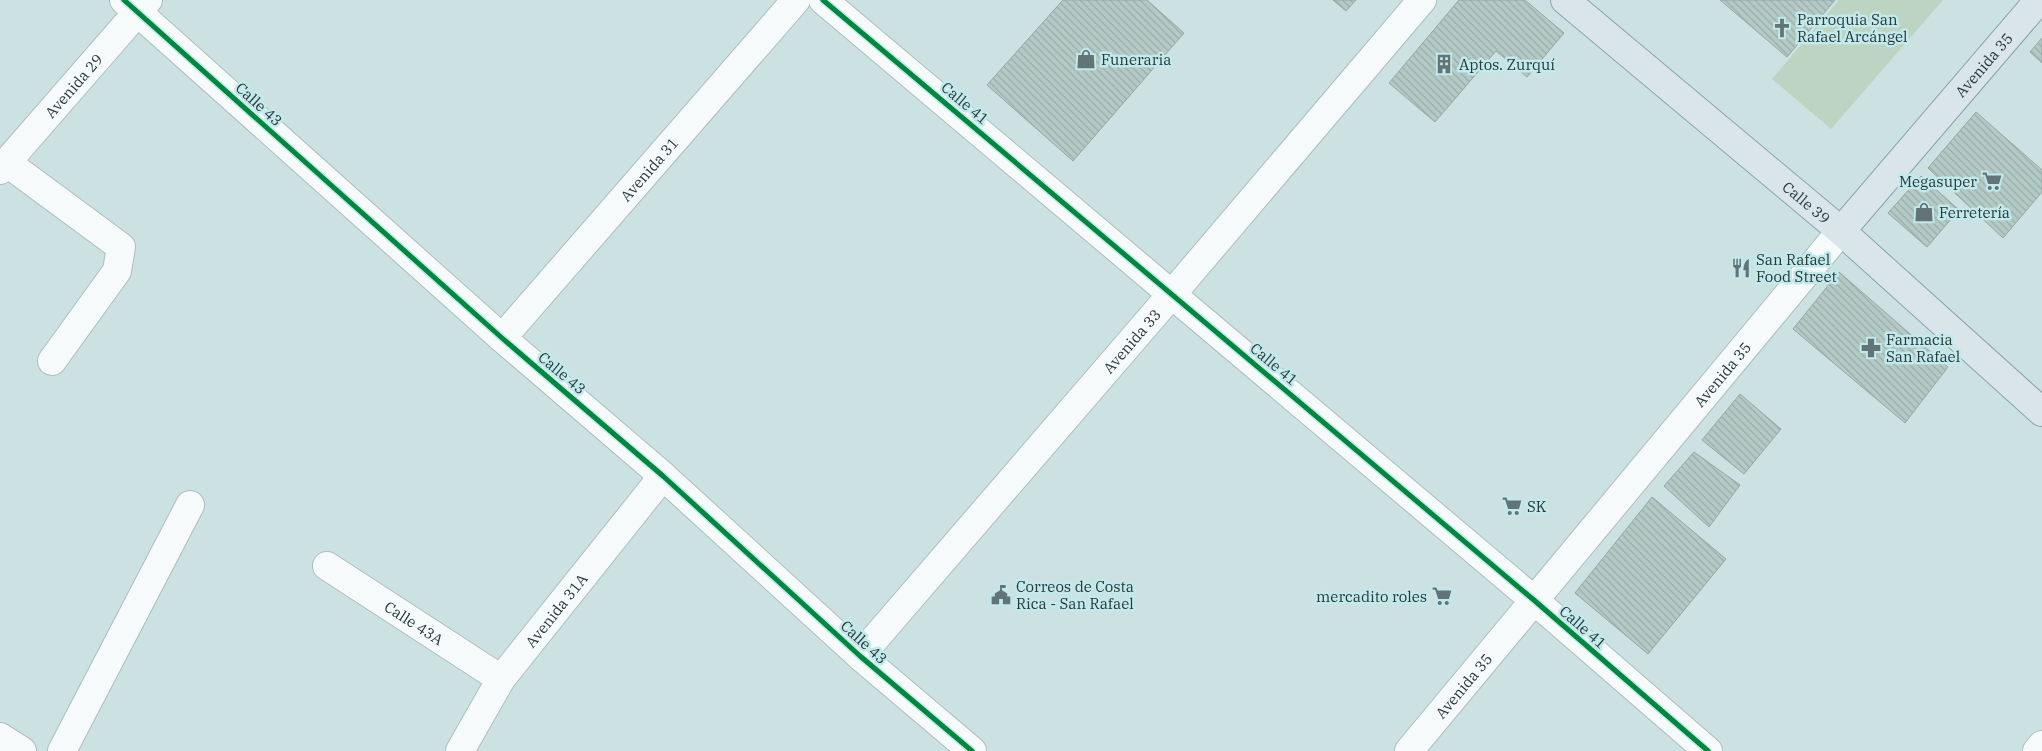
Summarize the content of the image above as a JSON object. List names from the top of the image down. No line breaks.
{"streets":{"main road":["Avenida 35","Calle 39"],"street":["Avenida 29","Calle 41","Calle 43","Avenida 31","Avenida 33","Avenida 31A","Calle 43A"]},"crossings":[["Avenida 35","Calle 41"],["Avenida 35","Calle 39"],["Avenida 29","Calle 43"],["Calle 41","Avenida 33"],["Calle 43","Avenida 31"],["Calle 43","Avenida 33"],["Calle 43","Avenida 31A"],["Avenida 31A","Calle 43A"]],"places":{"church":["Parroquia San Rafael Arcángel"],"shop":["Funeraria","Ferretería"],"building":["Aptos. Zurquí"],"supermarket":["Megasuper","SK","mercadito roles"],"restaurant":["San Rafael Food Street"],"pharmacy":["Farmacia San Rafael"],"public building":["Correos de Costa Rica - San Rafael"]}}
